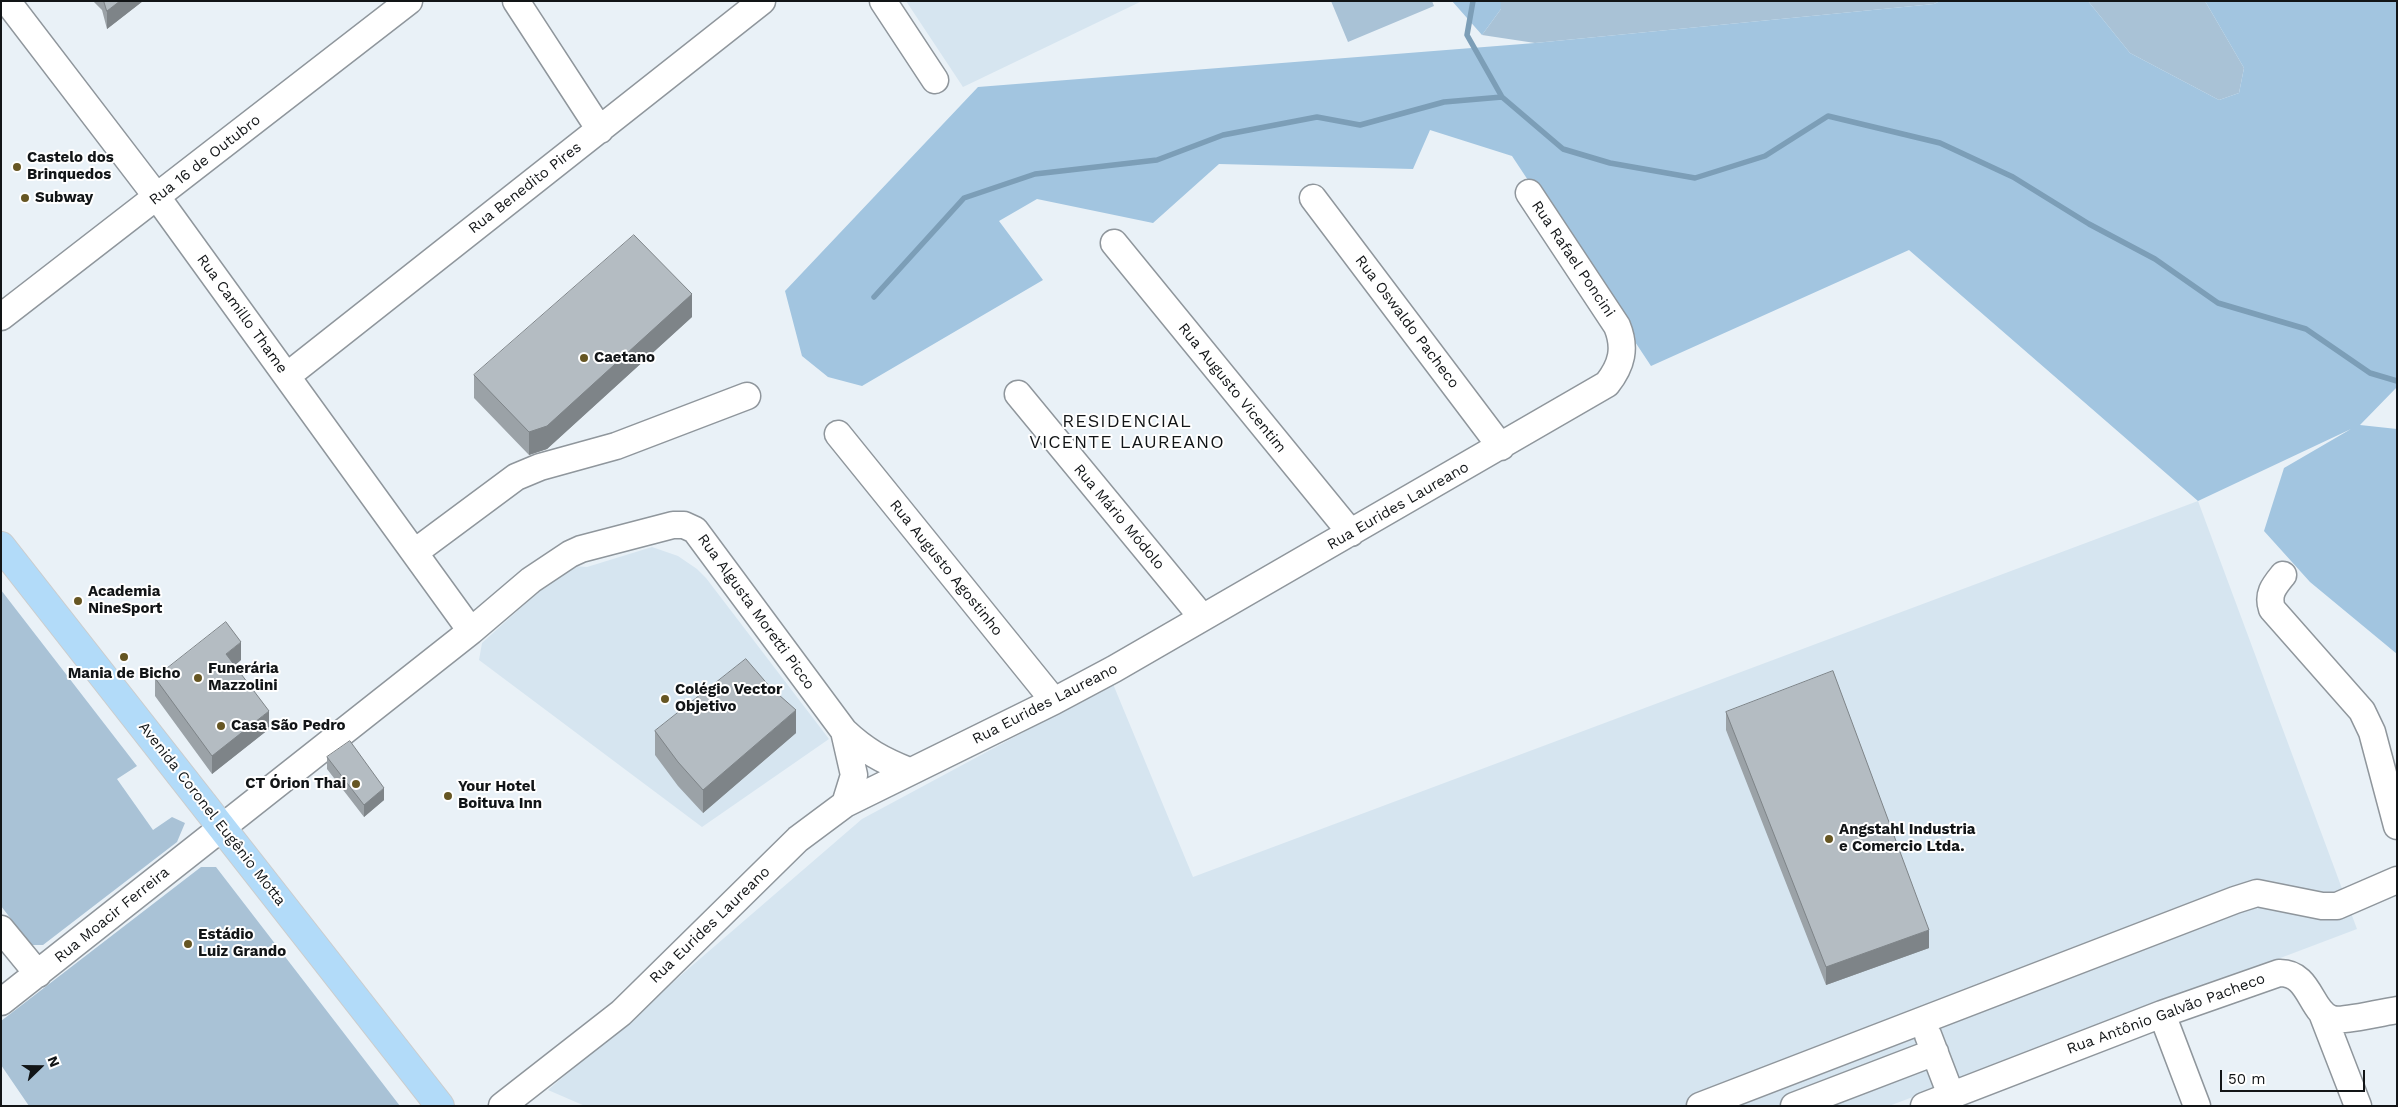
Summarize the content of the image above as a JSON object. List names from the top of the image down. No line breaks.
{"streets":{"main road":["Avenida Coronel Eugênio Motta"],"street":["Rua 16 de Outubro","Rua Benedito Pires","Rua Rafael Poncini","Rua Camillo Thame","Rua Oswaldo Pacheco","Rua Augusto Vicentim","Rua Eurides Laureano","Rua Mário Módolo","Rua Augusto Agostinho","Rua Algusta Moretti Picco","Rua Moacir Ferreira","Rua Antônio Galvão Pacheco"]},"crossings":[["Rua 16 de Outubro","Rua Camillo Thame"],["Rua Benedito Pires","Rua Camillo Thame"],["Rua Rafael Poncini","Rua Eurides Laureano"],["Rua Camillo Thame","Rua Algusta Moretti Picco"],["Rua Oswaldo Pacheco","Rua Eurides Laureano"],["Rua Augusto Vicentim","Rua Eurides Laureano"],["Rua Eurides Laureano","Rua Mário Módolo"],["Rua Eurides Laureano","Rua Augusto Agostinho"],["Rua Eurides Laureano","Rua Algusta Moretti Picco"],["Rua Algusta Moretti Picco","Avenida Coronel Eugênio Motta"],["Rua Algusta Moretti Picco","Rua Moacir Ferreira"],["Avenida Coronel Eugênio Motta","Rua Moacir Ferreira"]],"districts":["RESIDENCIAL VICENTE LAUREANO"],"places":["Castelo dos Brinquedos","Subway","Caetano","Academia NineSport","Mania de Bicho","Funerária Mazzolini","Colégio Vector Objetivo","Casa São Pedro","CT Órion Thai","Your Hotel Boituva Inn","Angstahl Industria e Comercio Ltda.","Estádio Luiz Grando"],"scale_bar":"50 m","north":"right"}
